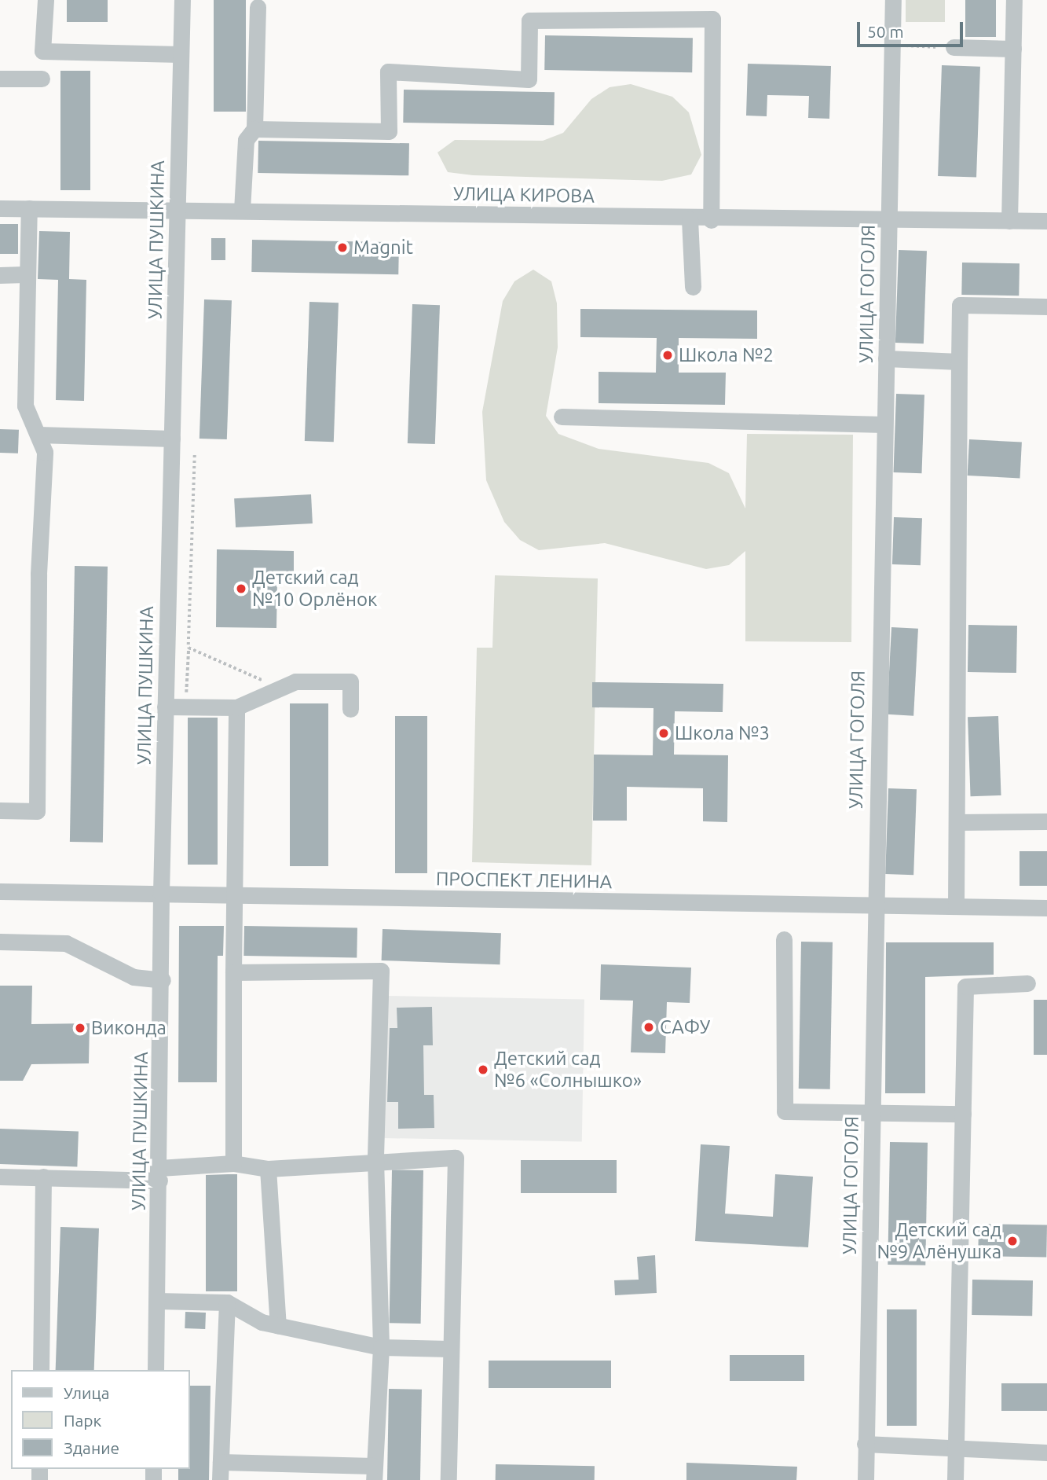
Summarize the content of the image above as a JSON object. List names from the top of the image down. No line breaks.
{"streets":{"street":["УЛИЦА КИРОВА","УЛИЦА ПУШКИНА","УЛИЦА ГОГОЛЯ","ПРОСПЕКТ ЛЕНИНА"]},"crossings":[["УЛИЦА КИРОВА","УЛИЦА ПУШКИНА"],["УЛИЦА КИРОВА","УЛИЦА ГОГОЛЯ"],["УЛИЦА ПУШКИНА","ПРОСПЕКТ ЛЕНИНА"],["УЛИЦА ГОГОЛЯ","ПРОСПЕКТ ЛЕНИНА"]],"places":["Magnit","Школа №2","Детский сад №10 Орлёнок","Школа №3","САФУ","Виконда","Детский сад №6 «Солнышко»","Детский сад №9 Алёнушка"],"legend":["Улица","Парк","Здание"],"scale_bar":"50 m"}
